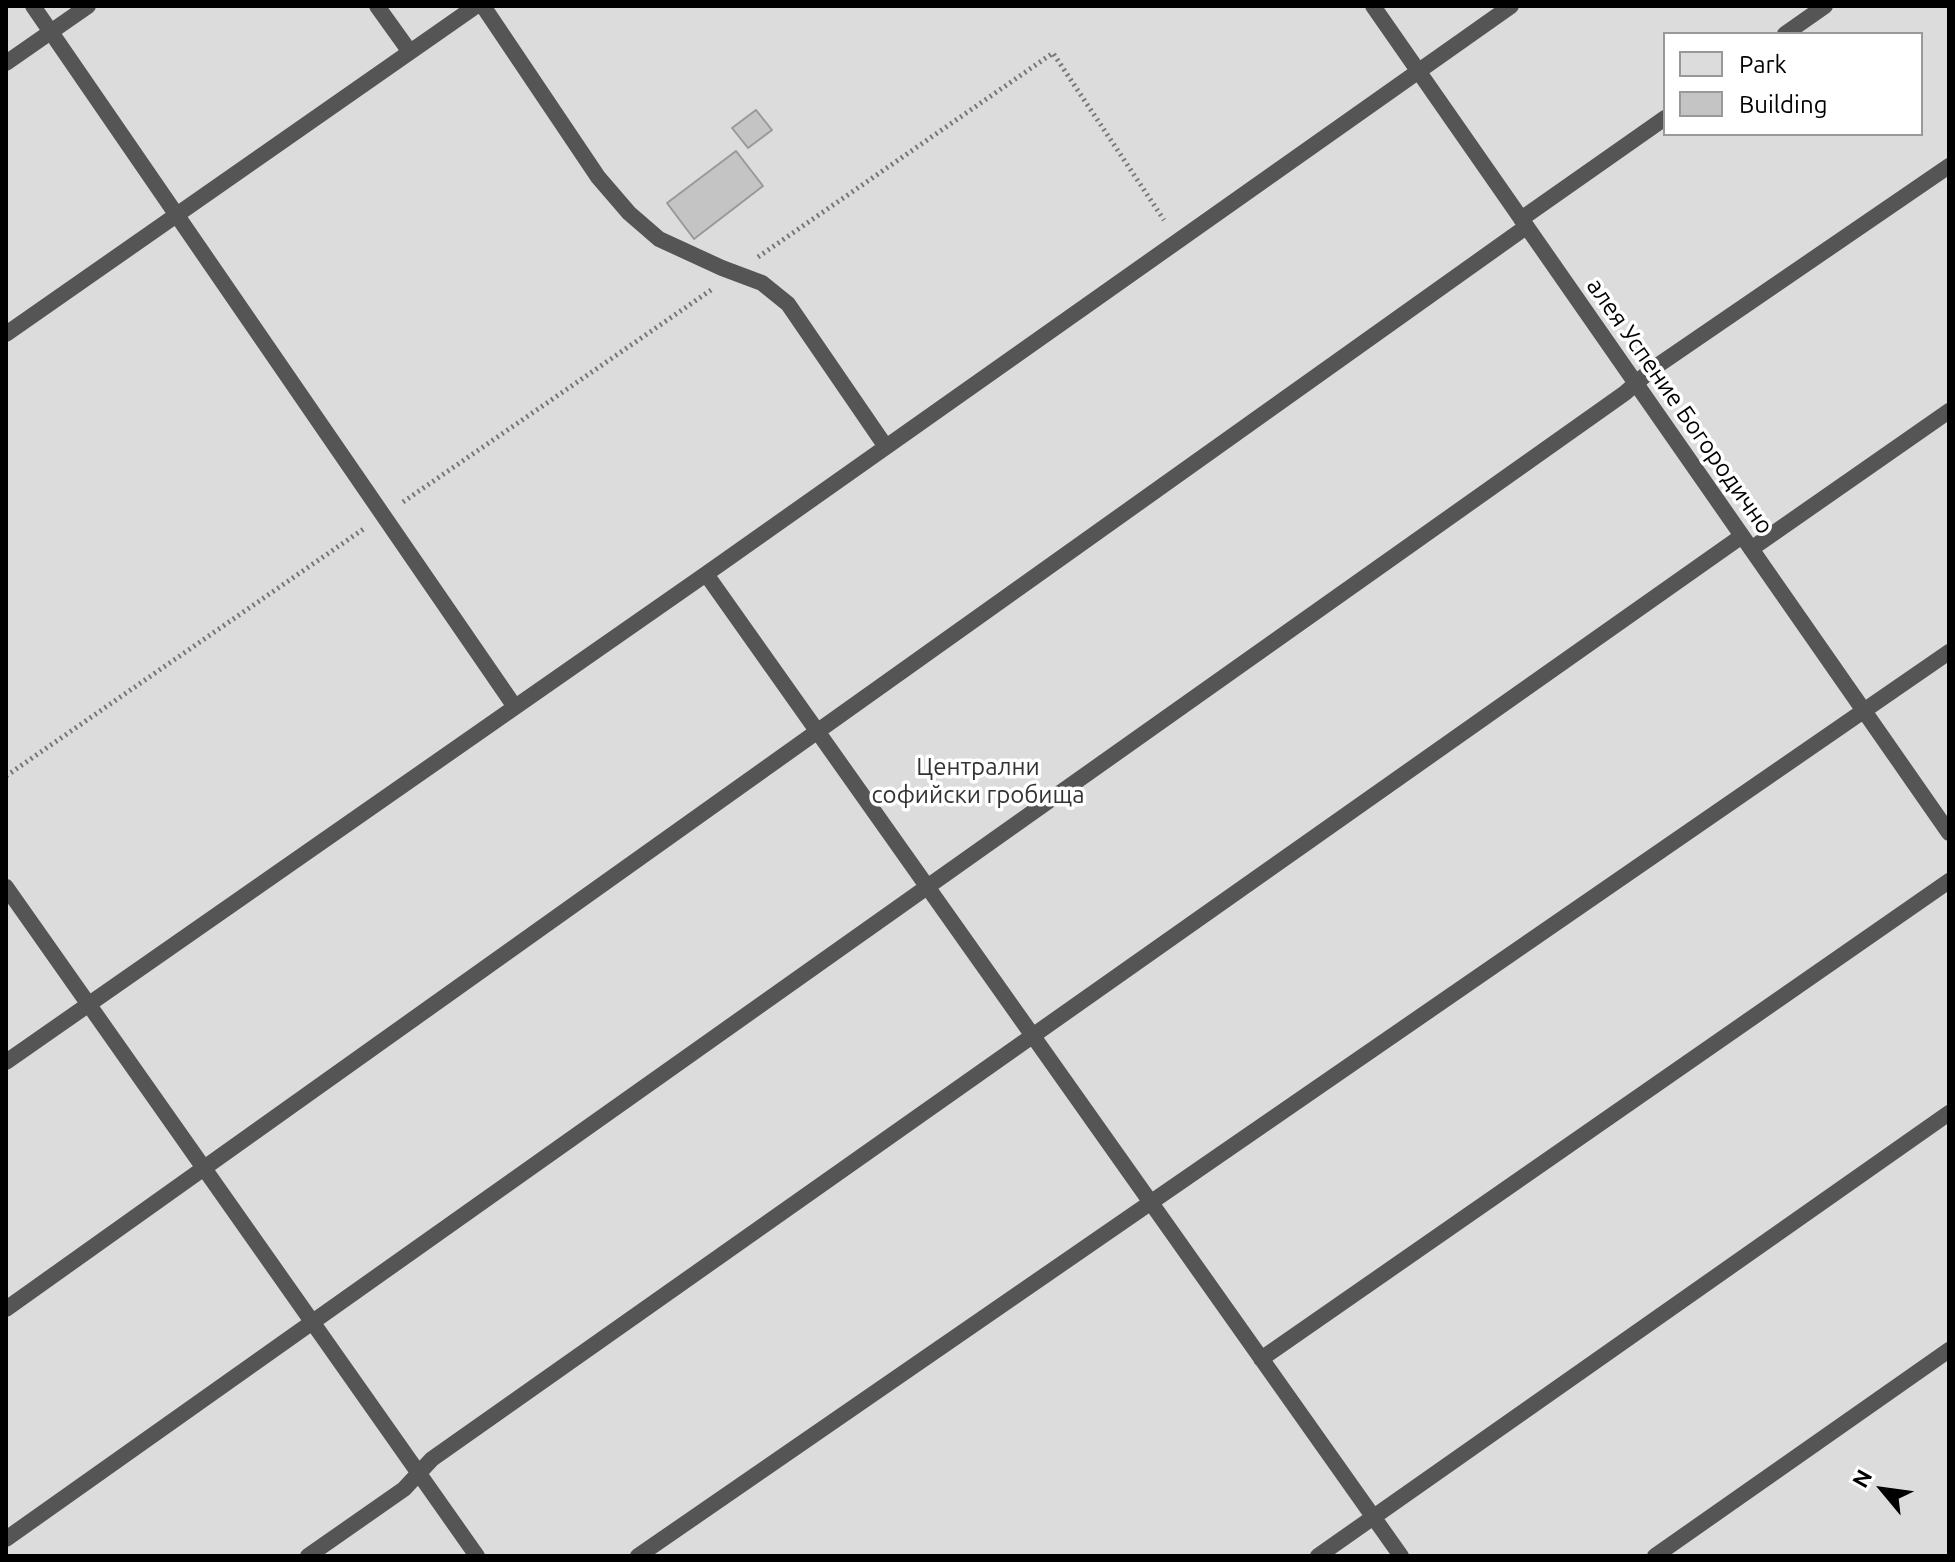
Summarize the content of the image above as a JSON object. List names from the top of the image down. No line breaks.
{"streets":{"lane":["алея Успение Богородично"]},"parks":["Централни софийски гробища"],"legend":["Park","Building"],"north":"top left"}
